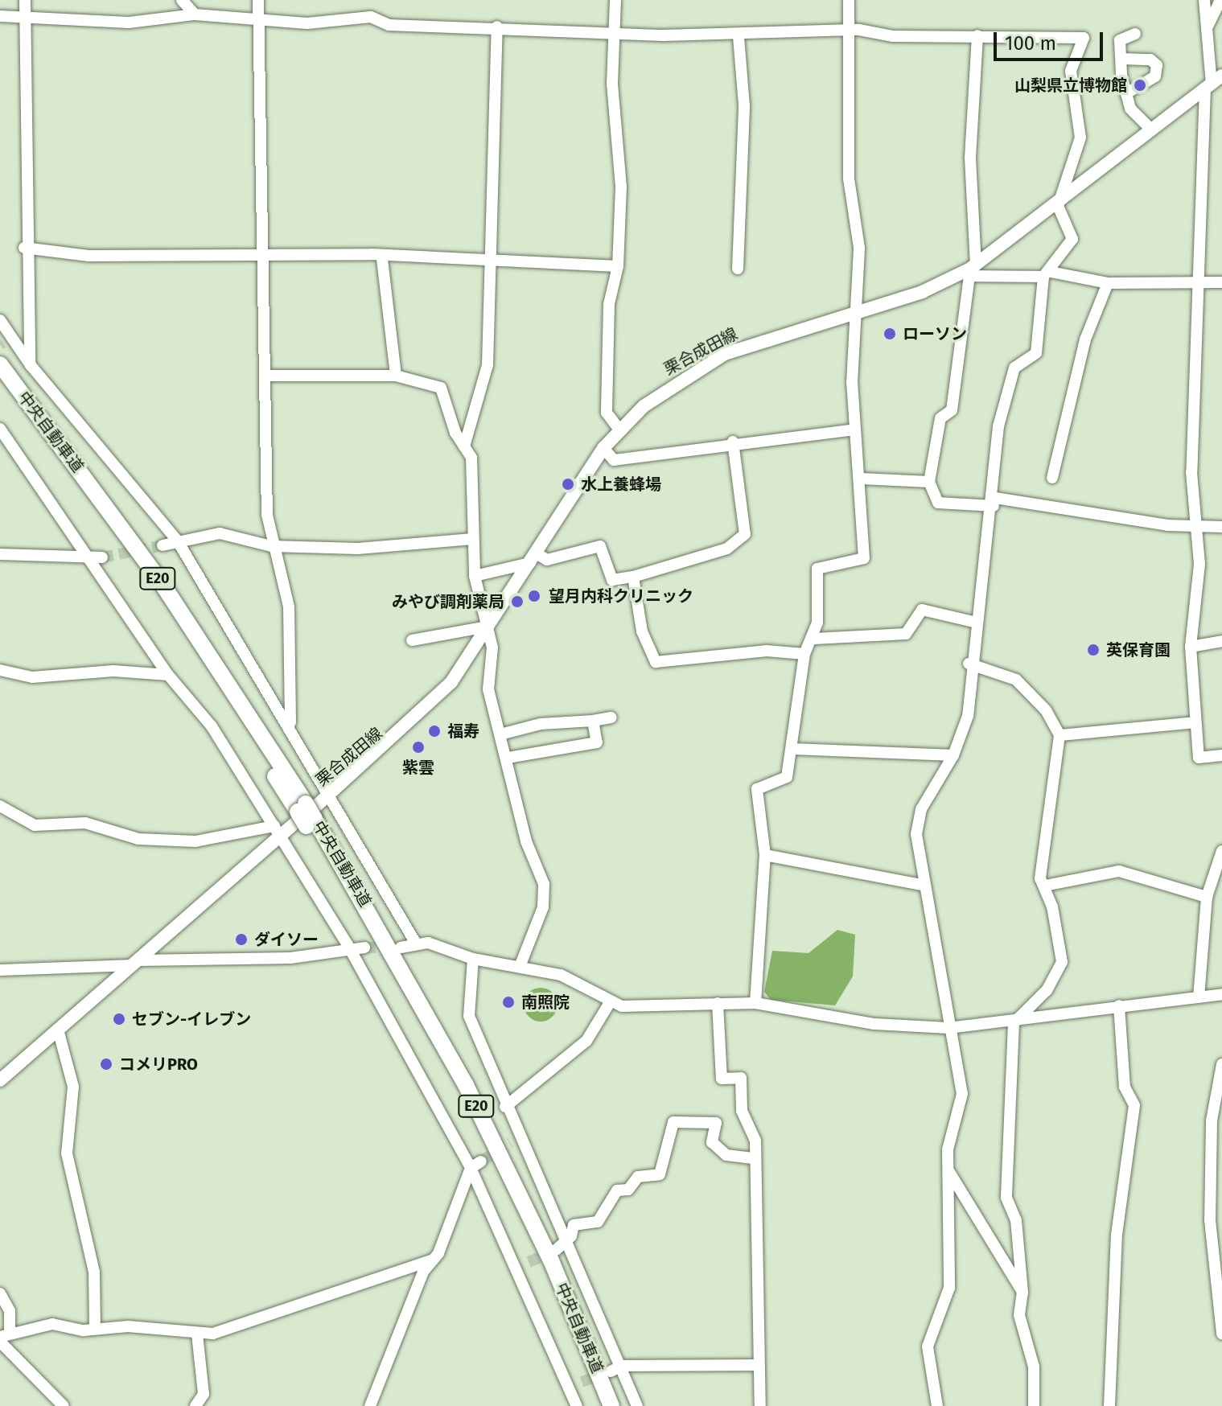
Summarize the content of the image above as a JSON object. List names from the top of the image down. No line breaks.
{"streets":{"highway":["中央自動車道","E20"],"main road":["栗合成田線"]},"crossings":[["栗合成田線","中央自動車道"]],"places":["山梨県立博物館","ローソン","水上養蜂場","望月内科クリニック","みやび調剤薬局","英保育園","福寿","紫雲","ダイソー","南照院","セブン-イレブン","コメリPRO"],"scale_bar":"100 m"}
